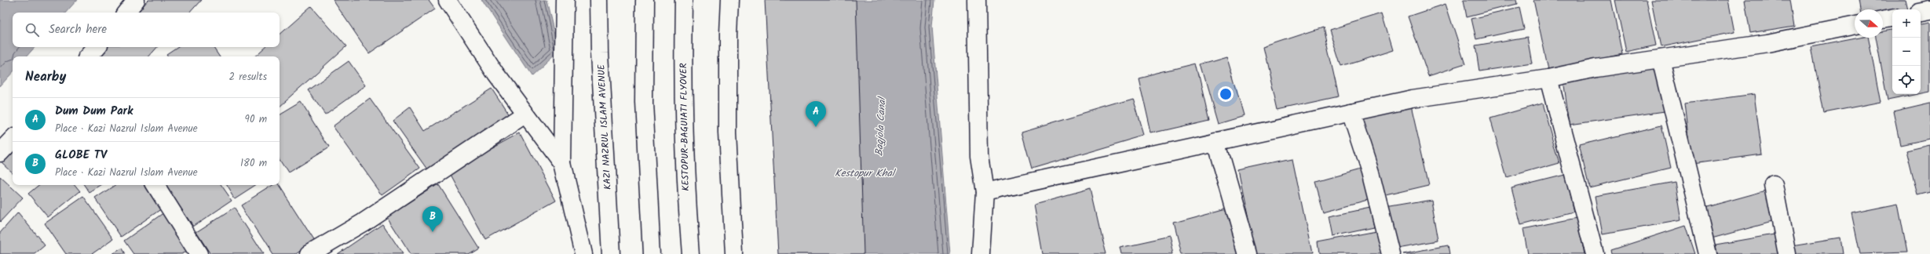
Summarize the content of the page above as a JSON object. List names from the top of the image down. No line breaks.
{"streets":{"street":["KAZI NAZRUL ISLAM AVENUE","KESTOPUR-BAGUIATI FLYOVER"]},"water":["Bagjola Canal","Kestopur Khal"],"north":"right","page":{"map_buttons":["+","−"],"search":"Search here","heading":["Nearby","2 results"],"list":[{"mark":"A","name":"Dum Dum Park","note":"Place · Kazi Nazrul Islam Avenue","value":"90 m"},{"mark":"B","name":"GLOBE TV","note":"Place · Kazi Nazrul Islam Avenue","value":"180 m"}],"pins":["A","B"]}}
